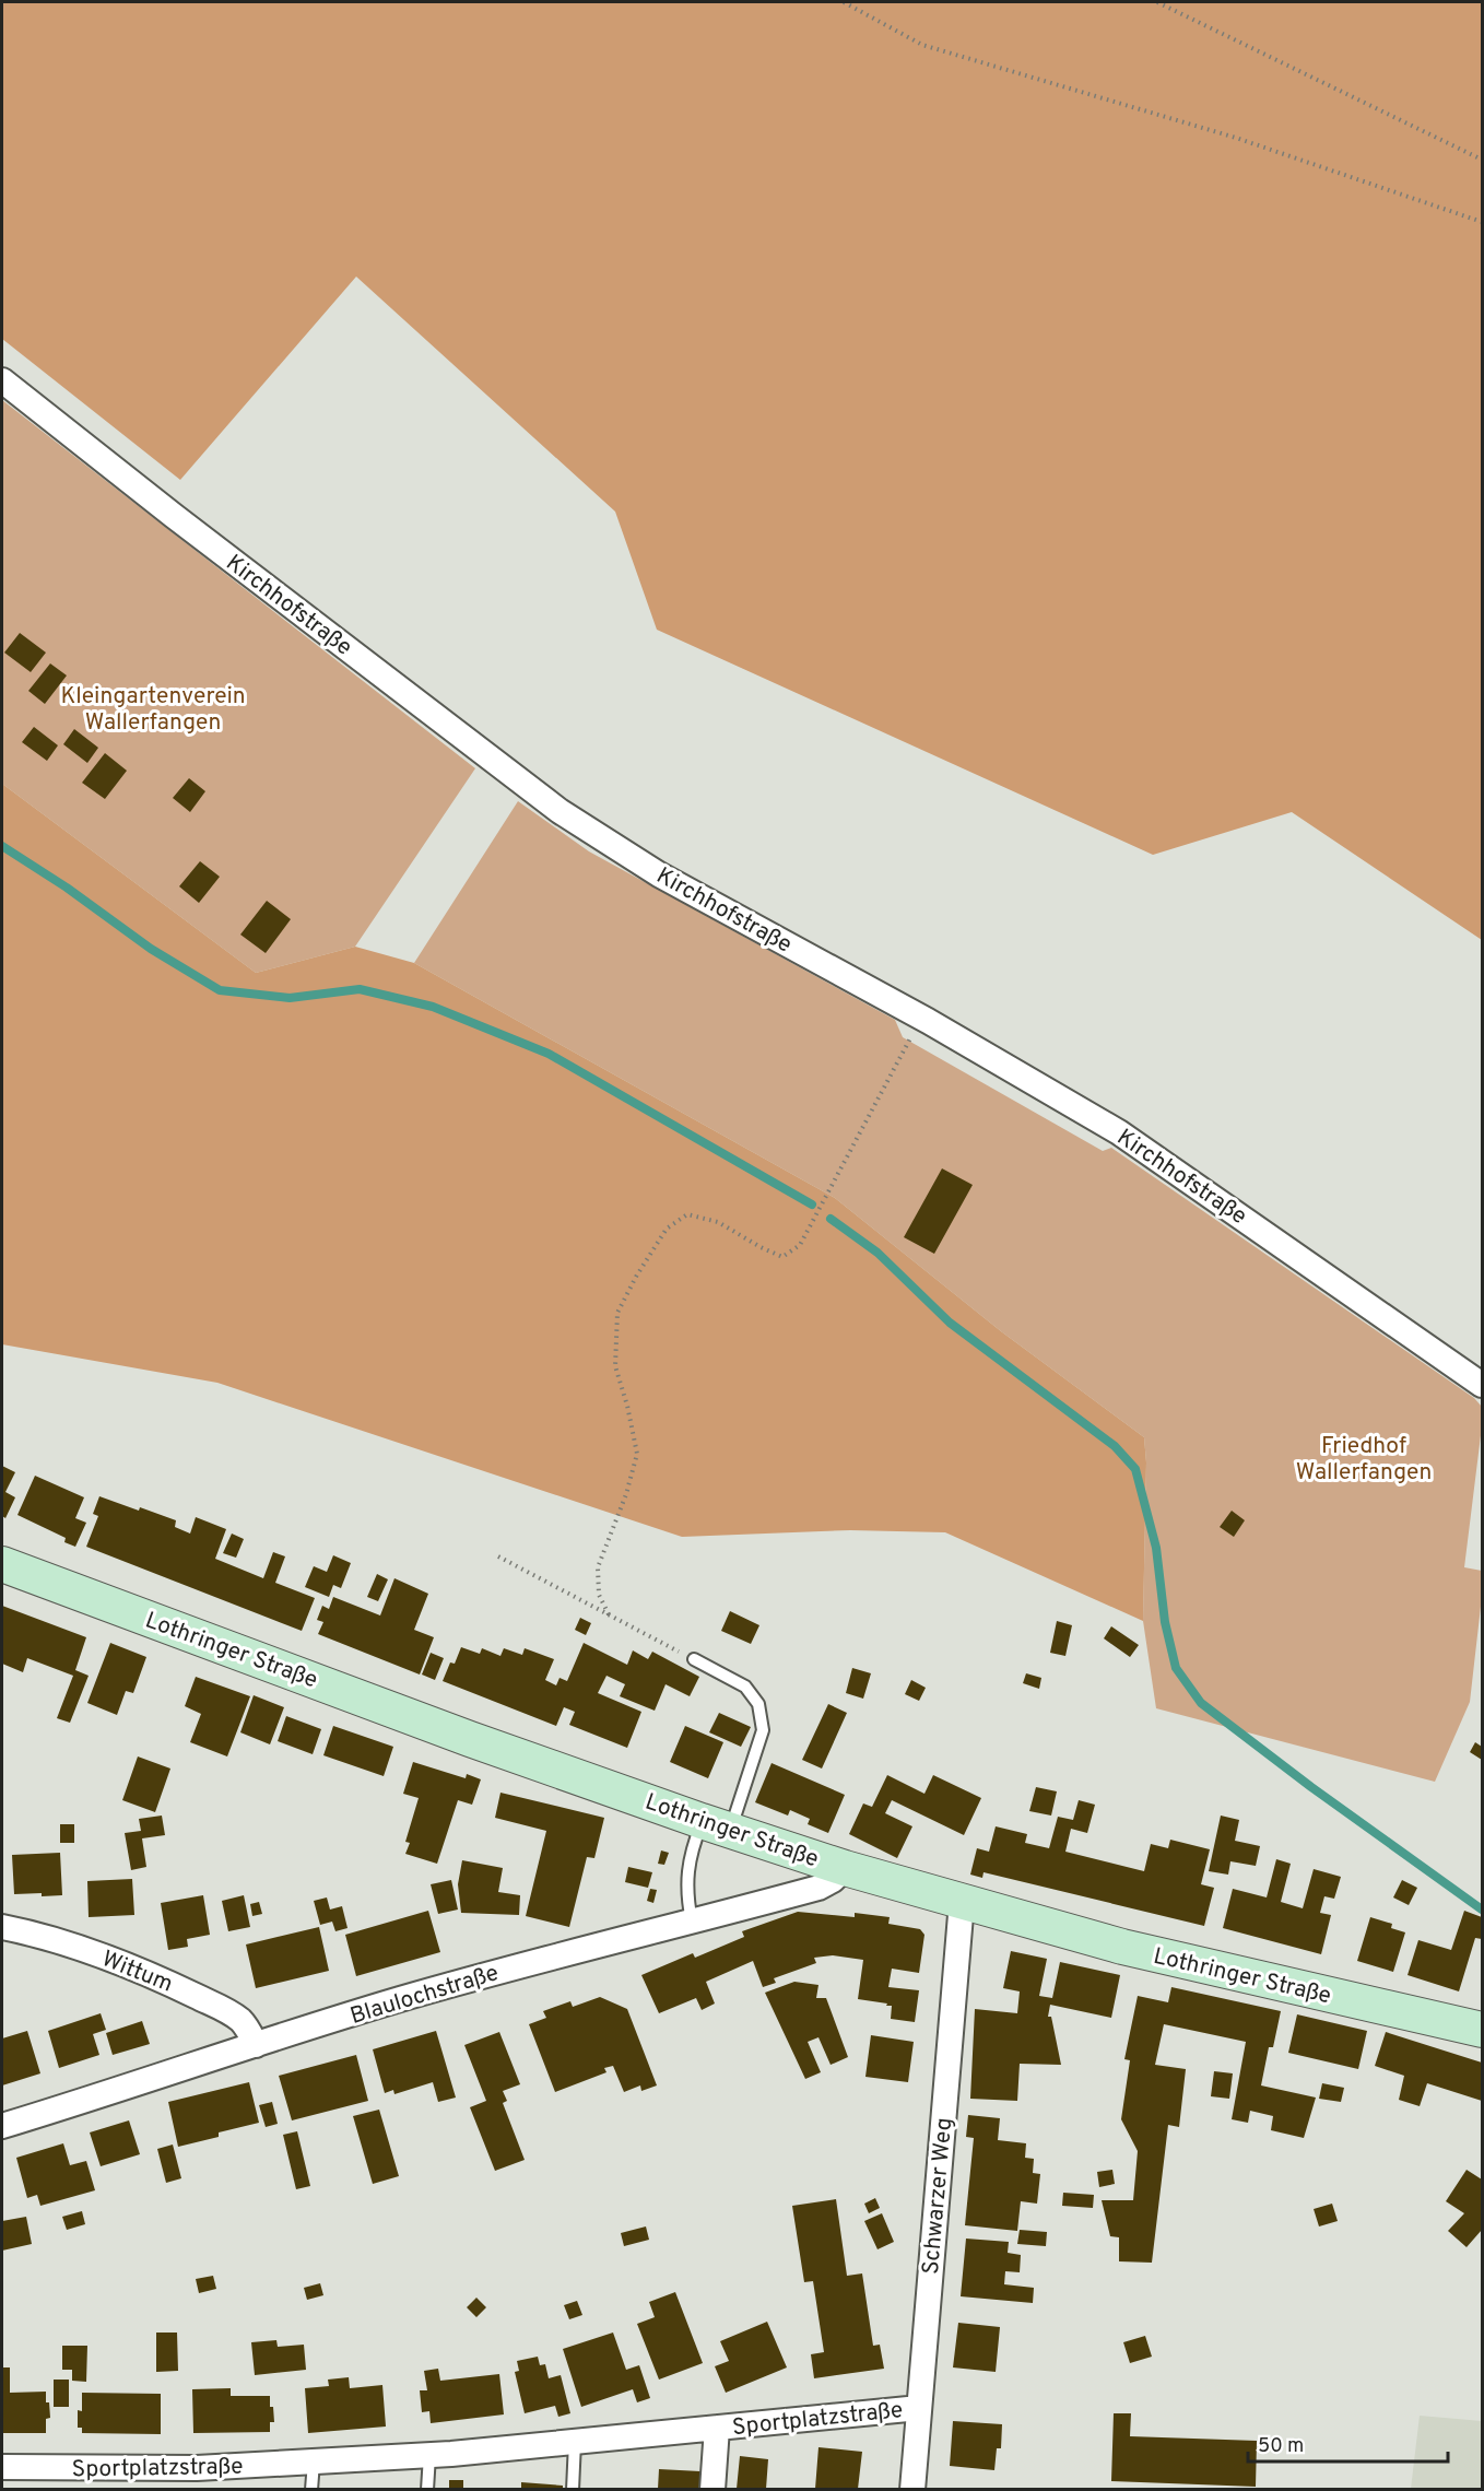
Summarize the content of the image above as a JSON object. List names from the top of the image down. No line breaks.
{"streets":{"street":["Kirchhofstraße","Lothringer Straße","Wittum","Blaulochstraße","Schwarzer Weg","Sportplatzstraße"]},"crossings":[["Lothringer Straße","Blaulochstraße"],["Lothringer Straße","Schwarzer Weg"],["Wittum","Blaulochstraße"],["Schwarzer Weg","Sportplatzstraße"]],"parks":["Kleingartenverein Wallerfangen","Friedhof Wallerfangen"],"scale_bar":"50 m"}
